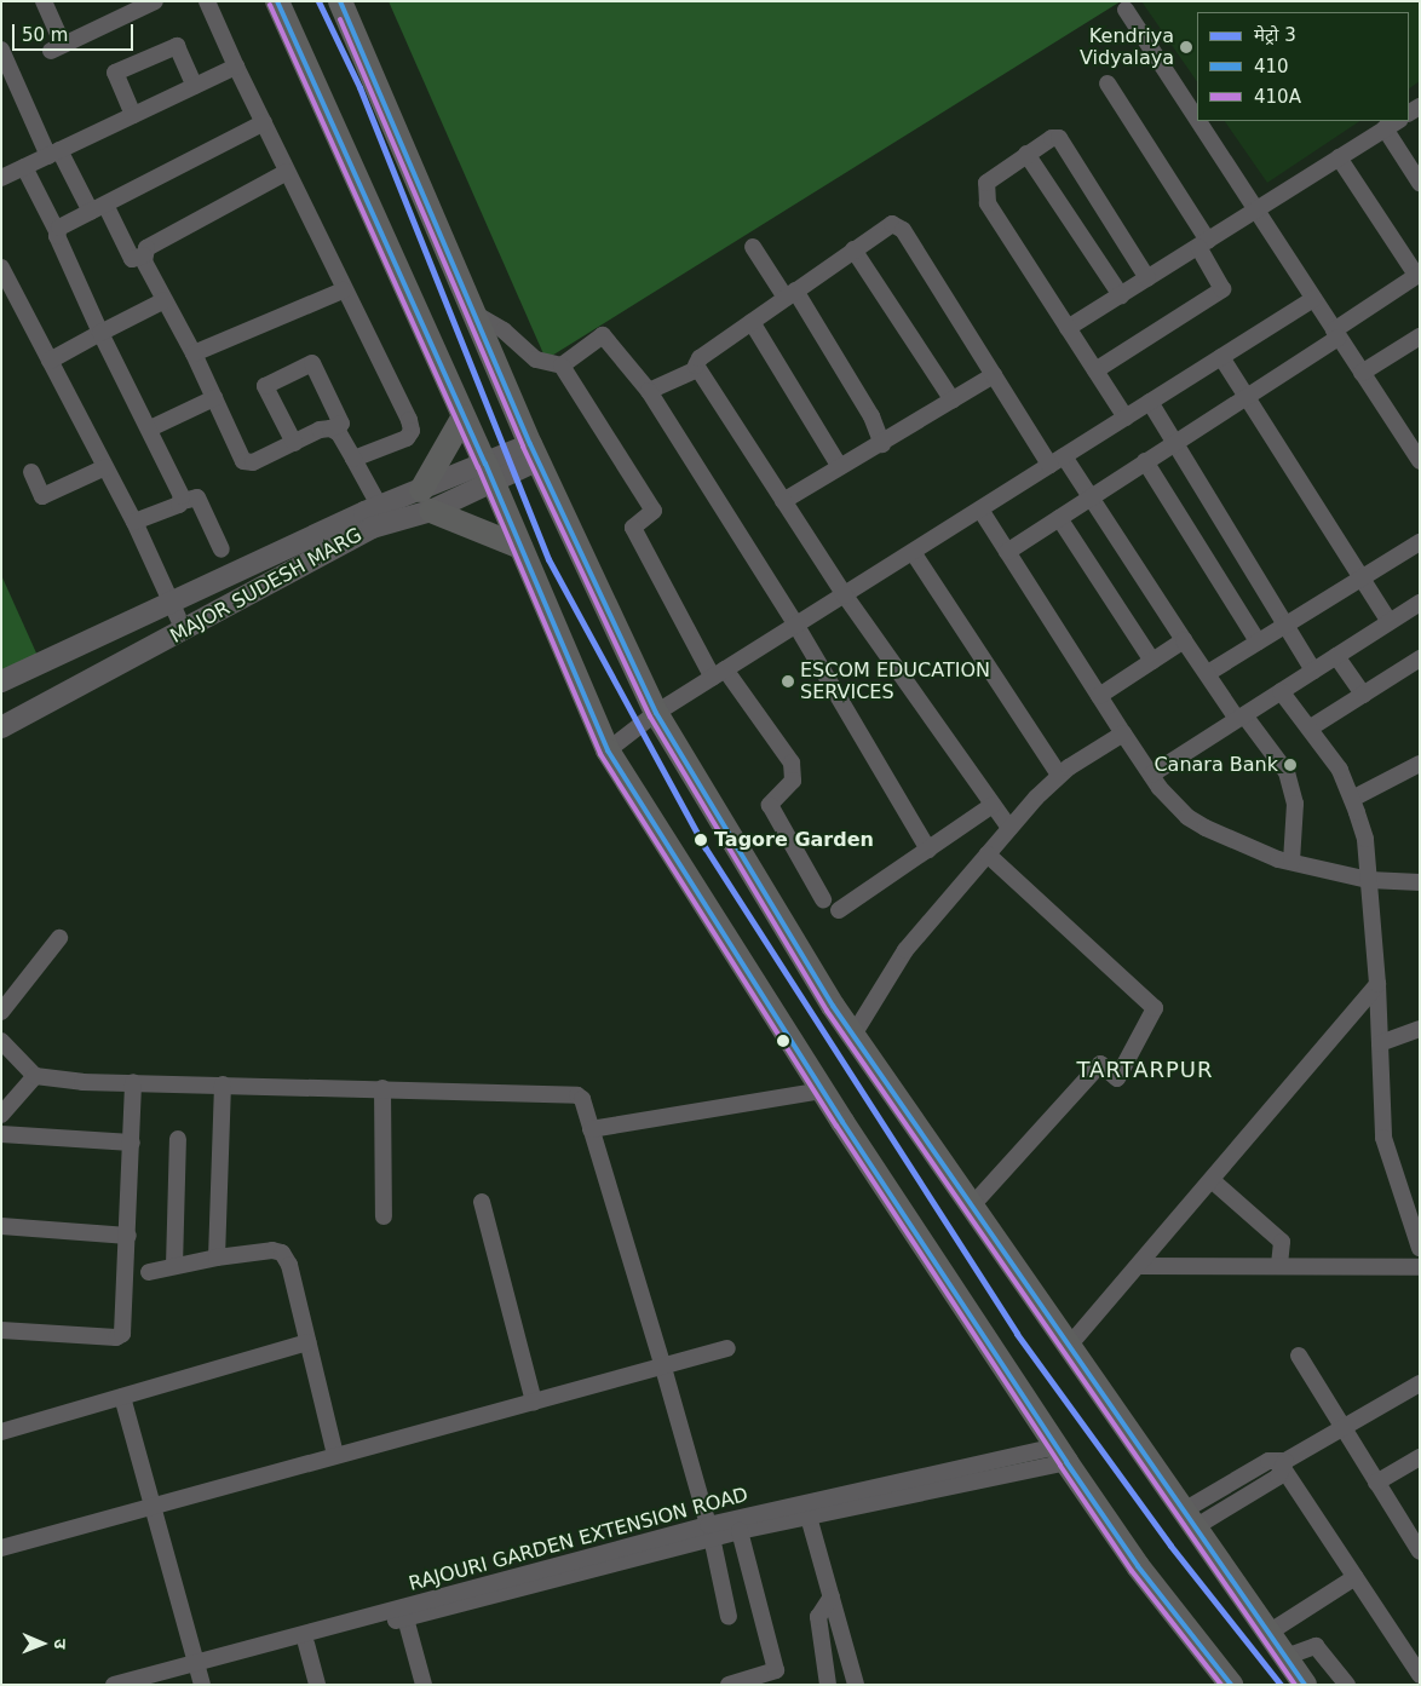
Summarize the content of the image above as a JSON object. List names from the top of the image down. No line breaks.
{"streets":{"street":["MAJOR SUDESH MARG","RAJOURI GARDEN EXTENSION ROAD"]},"districts":["TARTARPUR"],"places":["Kendriya Vidyalaya","ESCOM EDUCATION SERVICES","Canara Bank","Tagore Garden"],"lines":["metro line 3","transit line 410","transit line 410A"],"legend":["मेट्रो 3","410","410A"],"scale_bar":"50 m","north":"right"}
